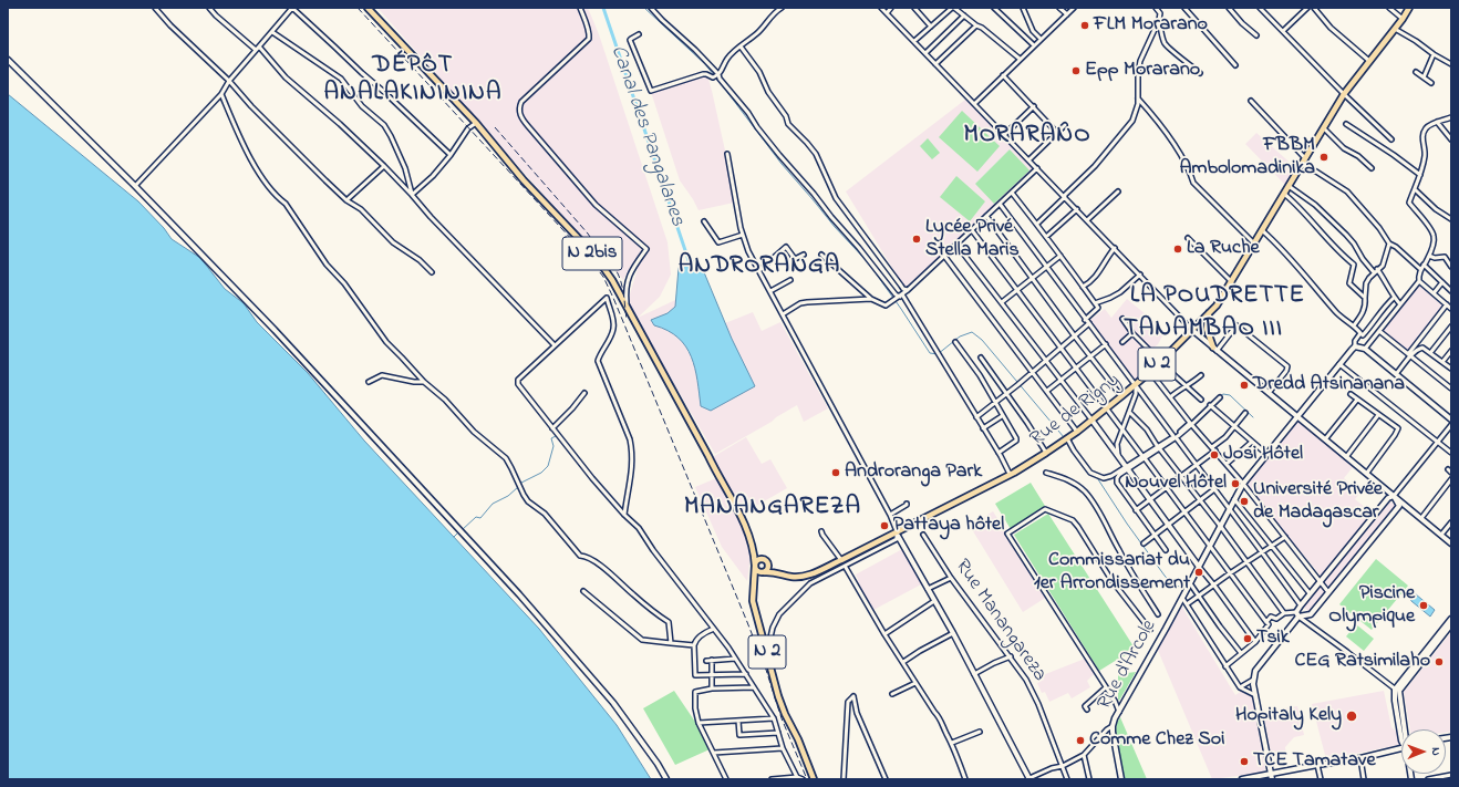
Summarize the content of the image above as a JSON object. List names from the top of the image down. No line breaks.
{"streets":{"main road":["N 2bis","N 2","Rue de Rigny","Rue d'Arcole"],"street":["Rue Manangareza"]},"districts":["DÉPÔT ANALAKINININA","MORARANO","ANDRORANGA","LA POUDRETTE","TANAMBAO III","MANANGAREZA"],"water":["Canal des Pangalanes"],"places":["FLM Morarano","Epp Morarano","FBBM Ambolomadinika","Lycée Privé Stella Maris","La Ruche","Dredd Atsinanana","Josi Hôtel","Androranga Park","Nouvel Hôtel","Université Privée de Madagascar","Pattaya hôtel","Commissariat du 1er Arrondissement","Piscine Olympique","Tsik","CEG Ratsimilaho","Hopitaly Kely","Comme Chez Soi","TCE Tamatave"],"north":"right"}
